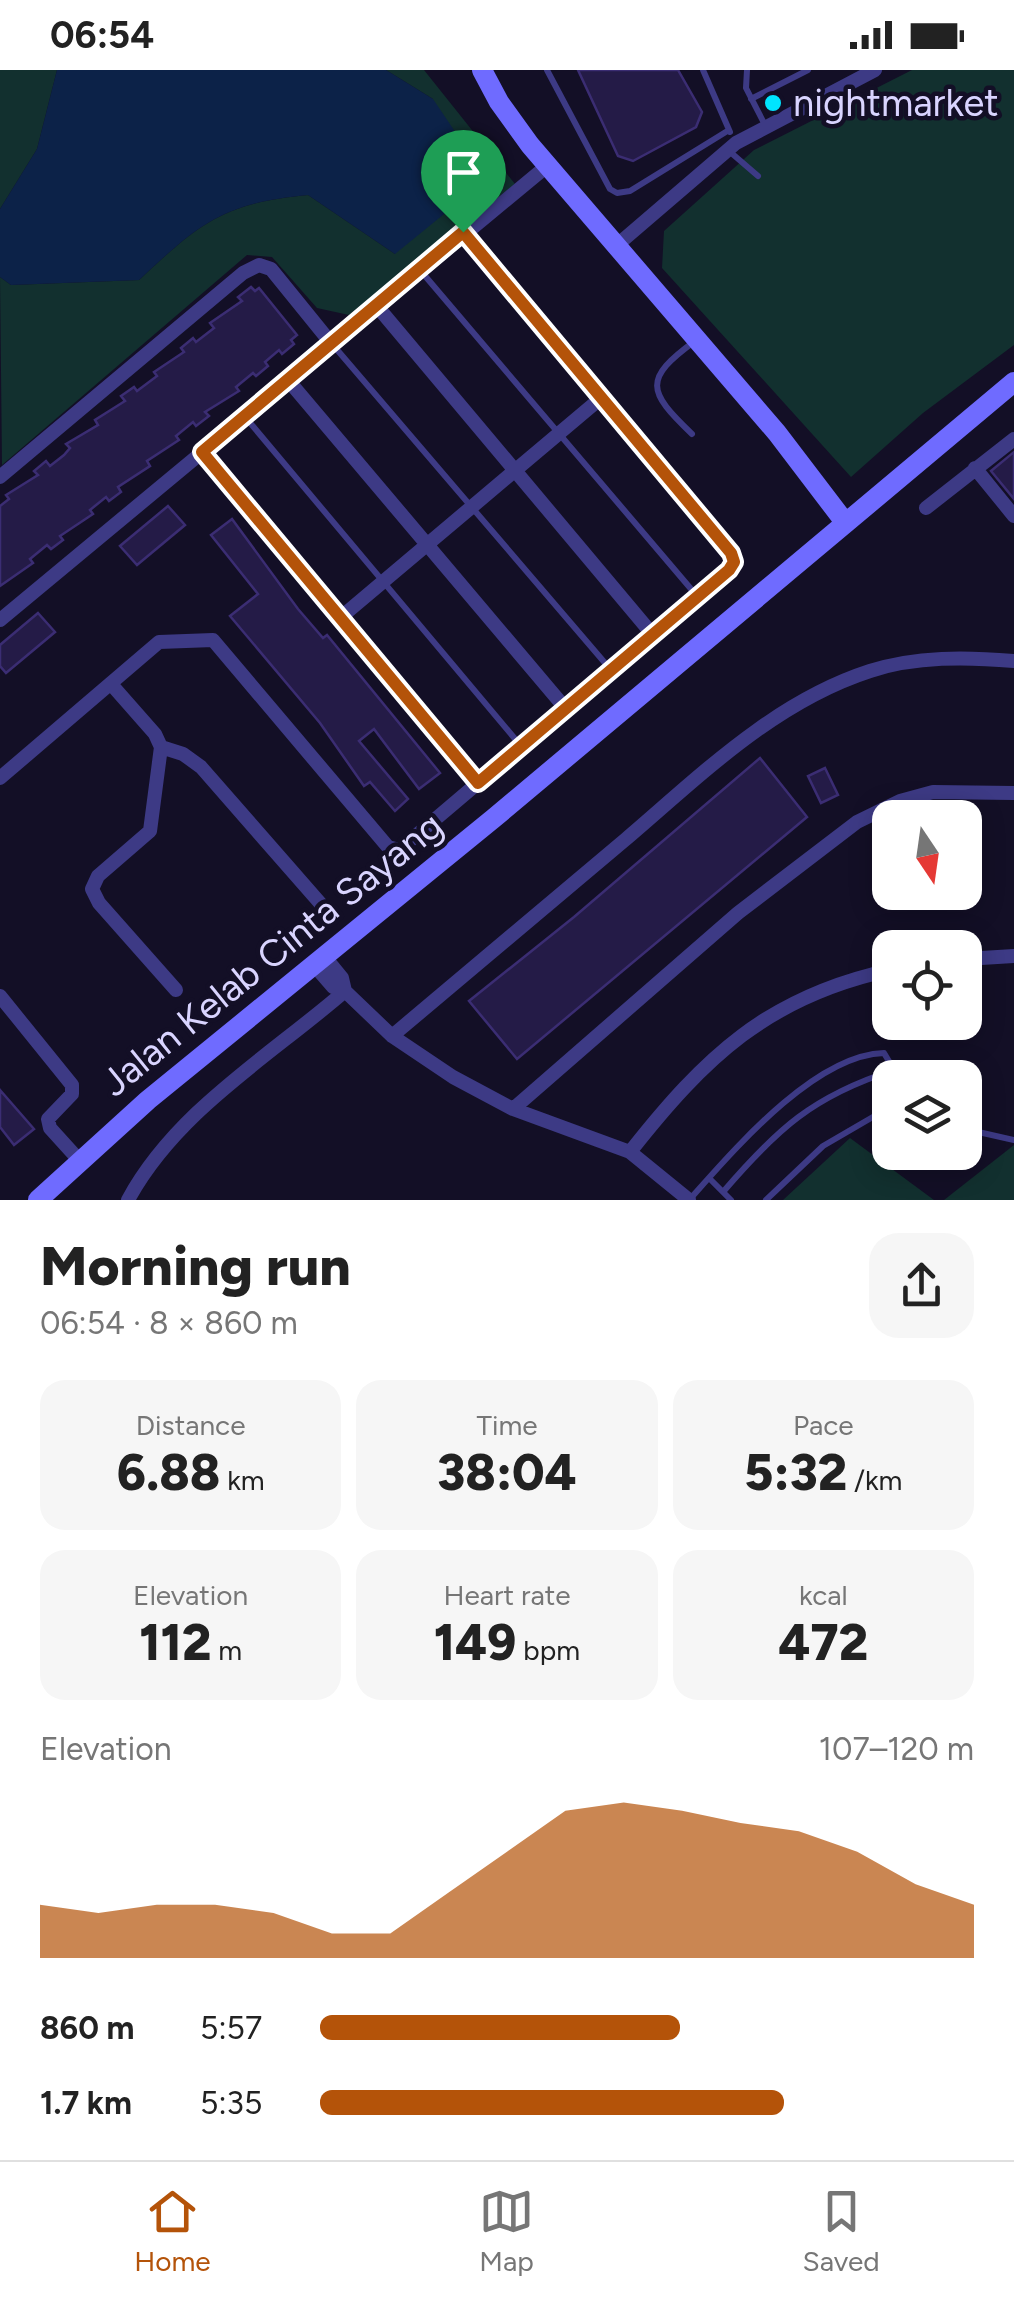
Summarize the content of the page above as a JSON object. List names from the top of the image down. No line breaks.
{"streets":{"main road":["Jalan Kelab Cinta Sayang"]},"places":["nightmarket"],"north":"bottom","page":{"status":"06:54","heading":["Morning run","06:54 · 8 × 860 m"],"stats":[["Distance","6.88 km"],["Time","38:04"],["Pace","5:32 /km"],["Elevation","112 m"],["Heart rate","149 bpm"],["kcal","472"]],"chart":["Elevation","107–120 m"],"list":[{"name":"860 m","note":"5:57"},{"name":"1.7 km","note":"5:35"}],"tabs":["Home","Map","Saved"]}}
